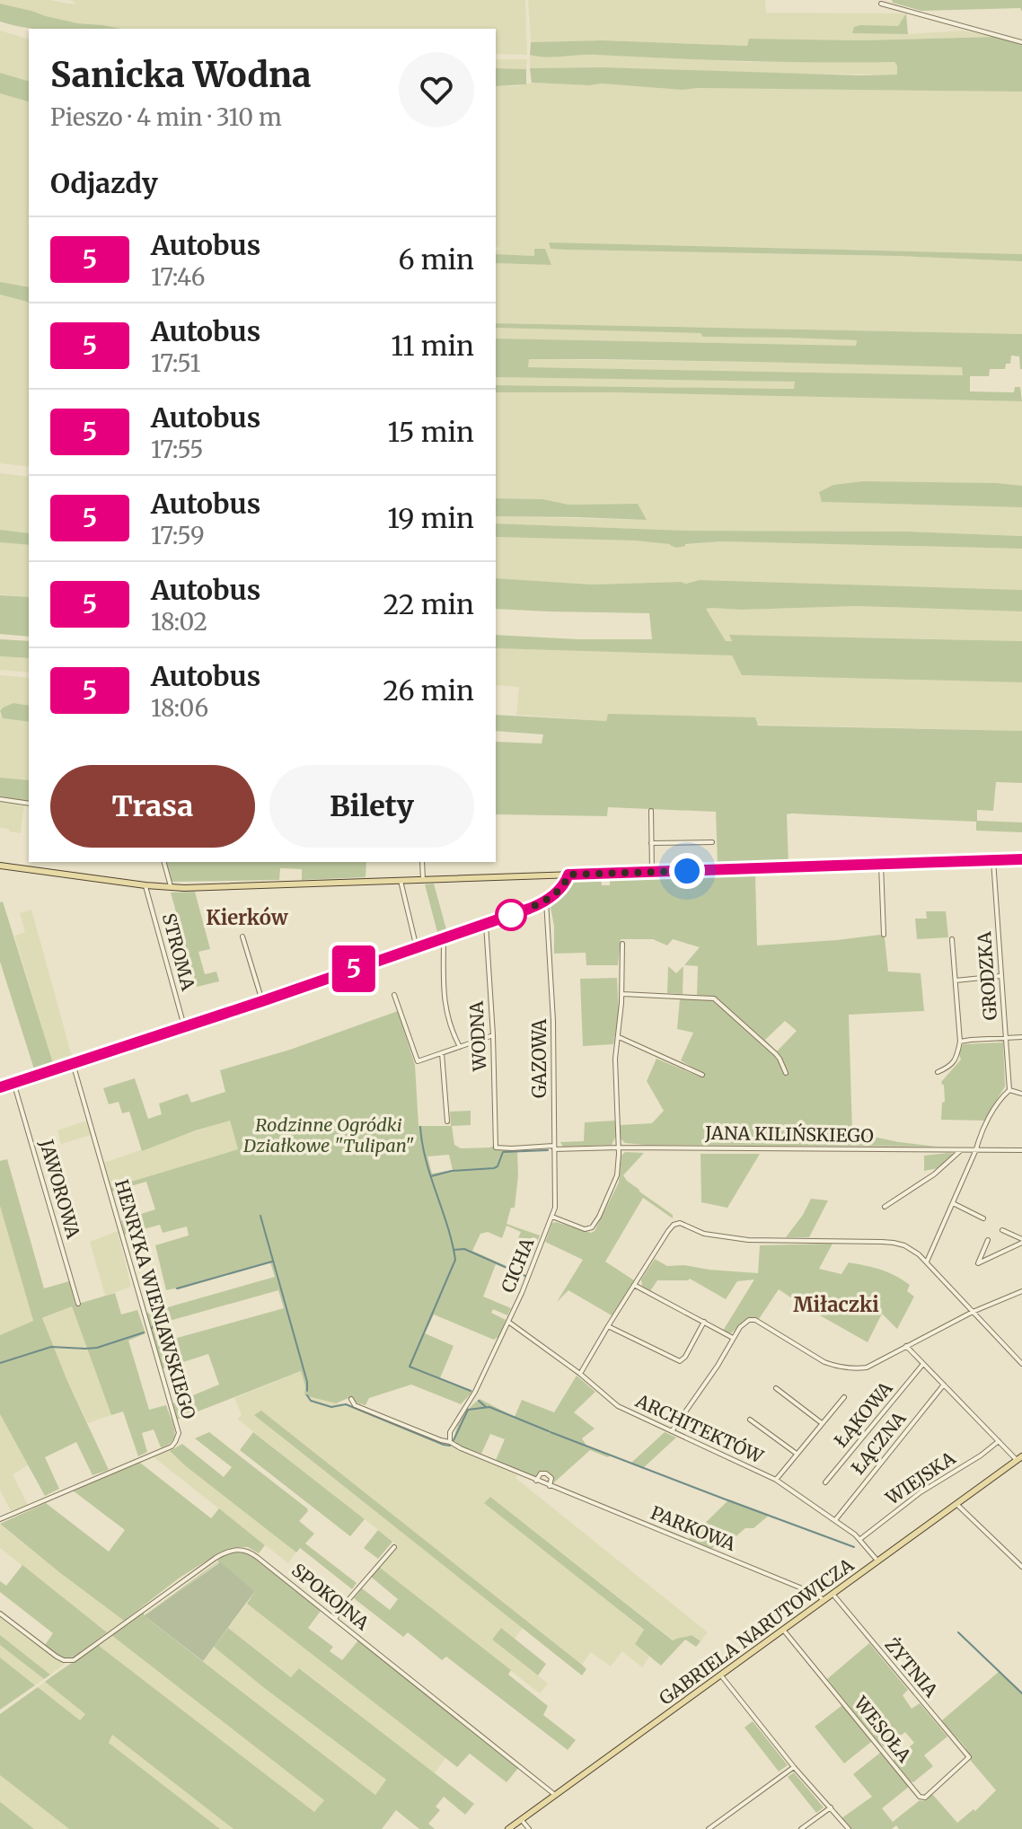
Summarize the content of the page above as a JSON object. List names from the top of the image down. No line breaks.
{"streets":{"main road":["GABRIELA NARUTOWICZA"],"street":["STROMA","GRODZKA","WODNA","GAZOWA","JANA KILIŃSKIEGO","JAWOROWA","CICHA","HENRYKA WIENIAWSKIEGO","ŁĄKOWA","ARCHITEKTÓW","ŁĄCZNA","WIEJSKA","PARKOWA","SPOKOJNA","ŻYTNIA","WESOŁA"]},"crossings":[["WODNA","JANA KILIŃSKIEGO"],["GAZOWA","JANA KILIŃSKIEGO"],["GAZOWA","CICHA"],["CICHA","ARCHITEKTÓW"],["CICHA","PARKOWA"],["ARCHITEKTÓW","ŁĄCZNA"],["ARCHITEKTÓW","WIEJSKA"],["ARCHITEKTÓW","GABRIELA NARUTOWICZA"],["PARKOWA","GABRIELA NARUTOWICZA"],["SPOKOJNA","GABRIELA NARUTOWICZA"],["GABRIELA NARUTOWICZA","ŻYTNIA"],["GABRIELA NARUTOWICZA","WESOŁA"],["ŻYTNIA","WESOŁA"]],"districts":["Kierków","Miłaczki"],"parks":["Rodzinne Ogródki Działkowe \"Tulipan\""],"lines":["bus line 5"],"page":{"on_map":"5","heading":[["Sanicka Wodna","Pieszo · 4 min · 310 m"],"Odjazdy"],"list":[{"mark":"5","name":"Autobus","note":"17:46","value":"6 min"},{"mark":"5","name":"Autobus","note":"17:51","value":"11 min"},{"mark":"5","name":"Autobus","note":"17:55","value":"15 min"},{"mark":"5","name":"Autobus","note":"17:59","value":"19 min"},{"mark":"5","name":"Autobus","note":"18:02","value":"22 min"},{"mark":"5","name":"Autobus","note":"18:06","value":"26 min"}],"buttons":["Trasa","Bilety"]}}
